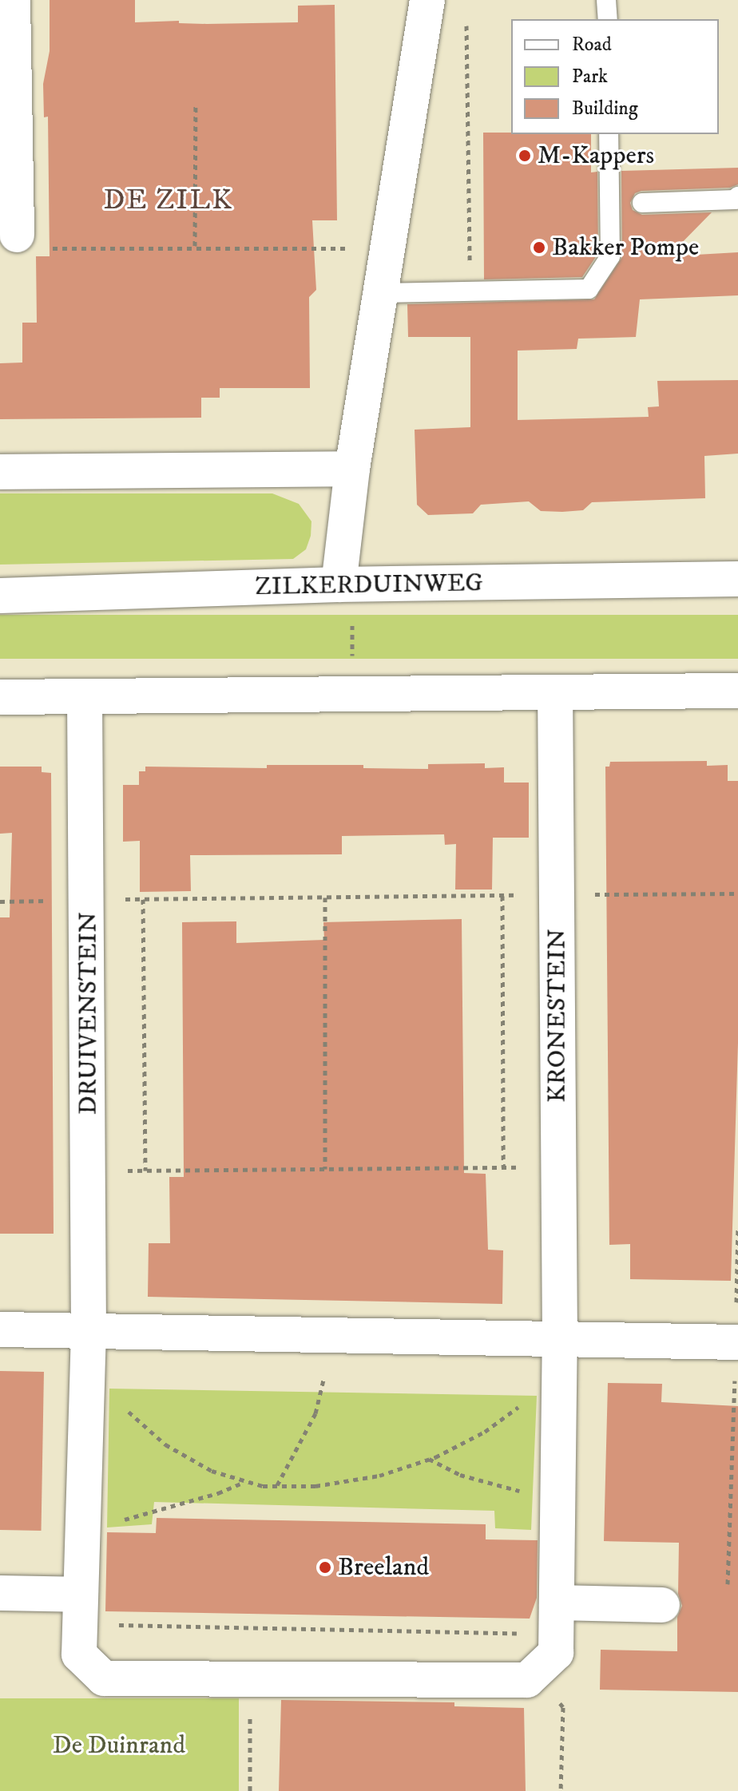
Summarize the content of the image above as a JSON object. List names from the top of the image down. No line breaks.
{"streets":{"street":["ZILKERDUINWEG","DRUIVENSTEIN","KRONESTEIN"]},"districts":["DE ZILK"],"parks":["De Duinrand"],"places":["M-Kappers","Bakker Pompe","Breeland"],"legend":["Road","Park","Building"]}
